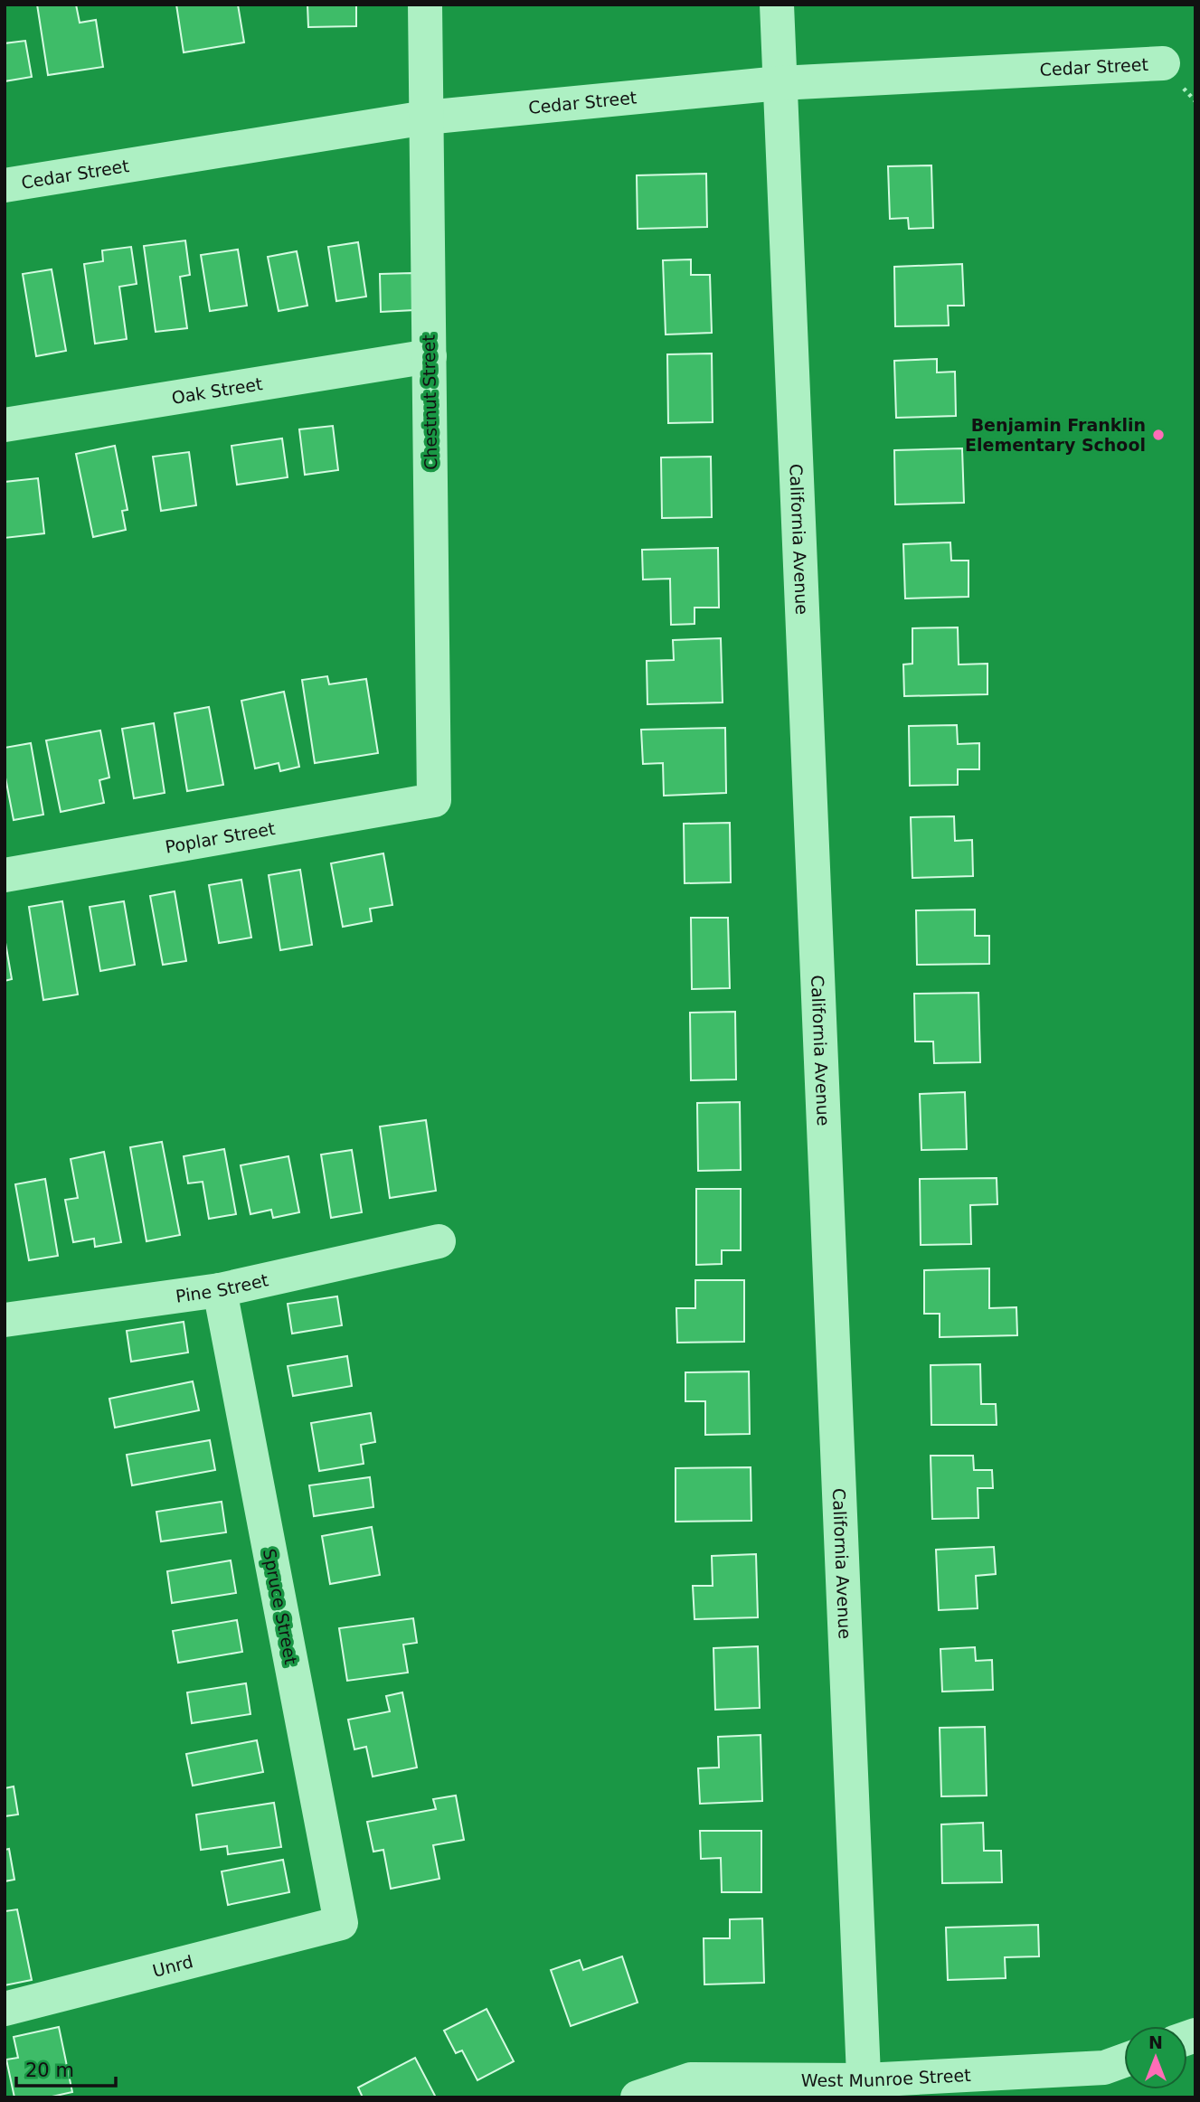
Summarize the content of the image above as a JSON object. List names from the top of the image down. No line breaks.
{"streets":{"street":["Cedar Street","Oak Street","Chestnut Street","California Avenue","Poplar Street","Pine Street","Spruce Street","Unrd","West Munroe Street"]},"crossings":[["Cedar Street","Chestnut Street"],["Cedar Street","California Avenue"],["Oak Street","Chestnut Street"],["Chestnut Street","Poplar Street"],["California Avenue","West Munroe Street"],["Pine Street","Spruce Street"],["Spruce Street","Unrd"]],"places":["Benjamin Franklin Elementary School"],"scale_bar":"20 m","north":"top"}
